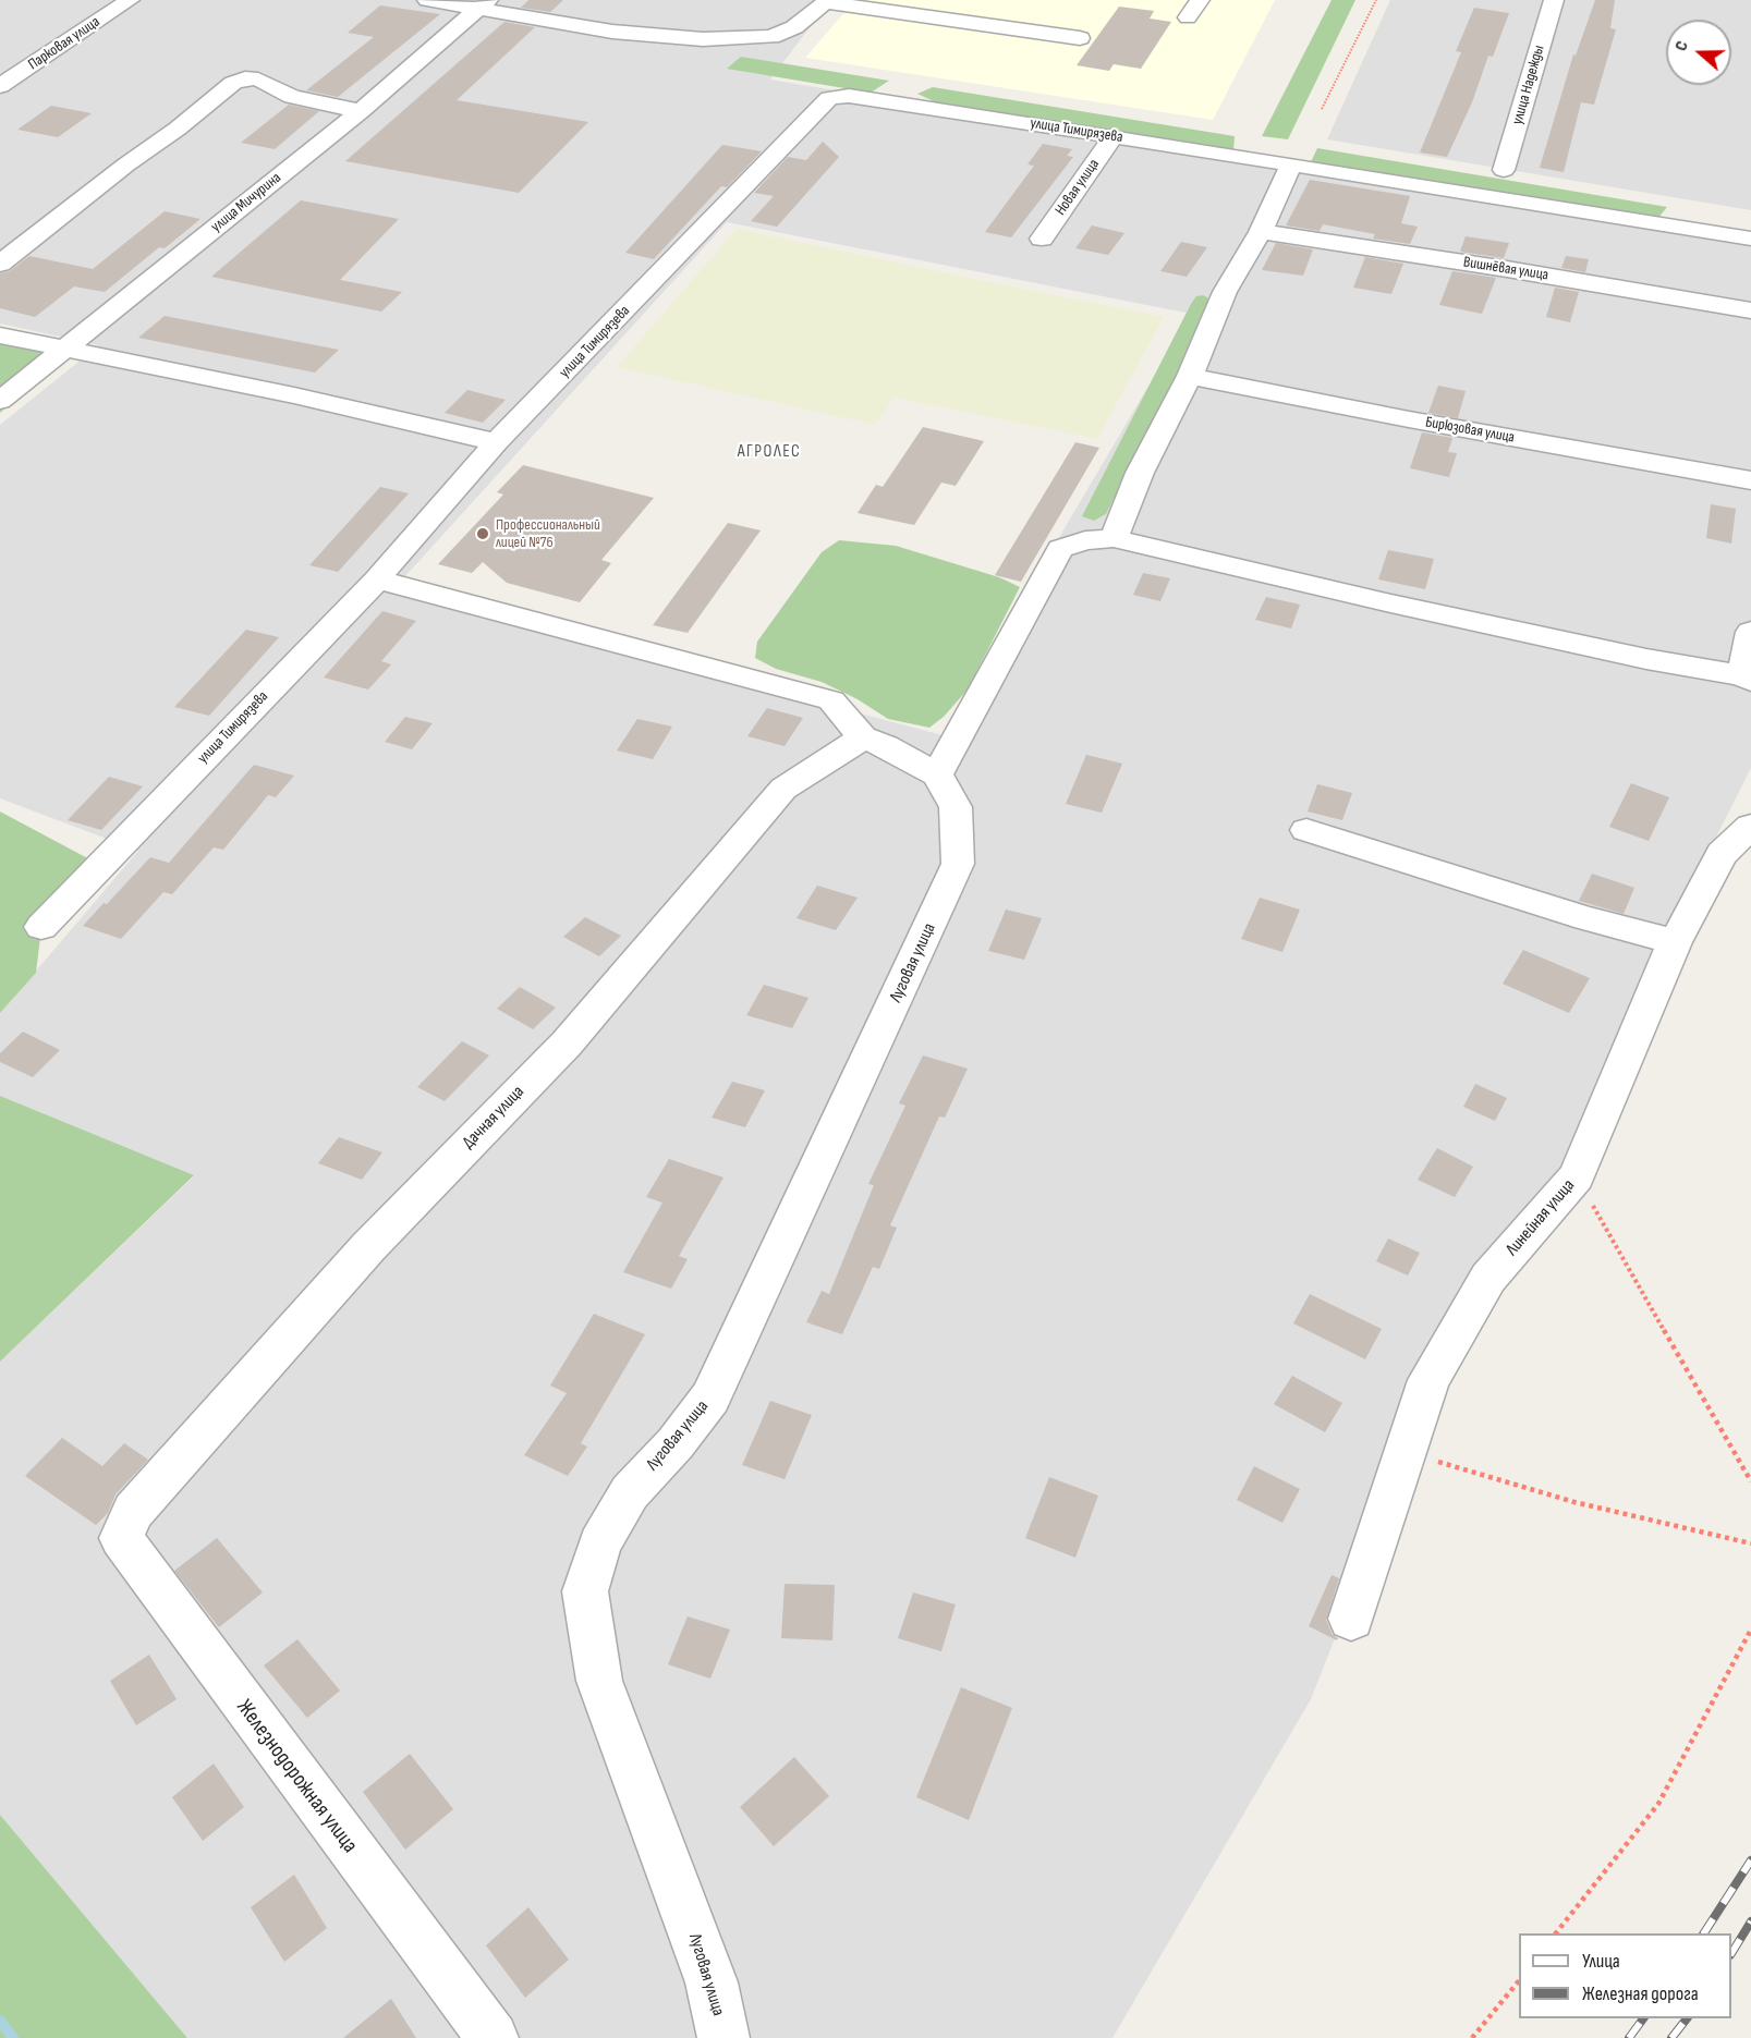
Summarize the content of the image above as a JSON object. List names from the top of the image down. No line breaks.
{"streets":{"street":["Парковая улица","улица Надежды","улица Тимирязева","Новая улица","улица Мичурина","Вишнёвая улица","Бирюзовая улица","Луговая улица","Дачная улица","Линейная улица","Железнодорожная улица"]},"crossings":[["улица Тимирязева","Новая улица"],["Дачная улица","Железнодорожная улица"]],"districts":["АГРОЛЕС"],"places":["Профессиональный лицей №76"],"legend":["Улица","Железная дорога"],"north":"left"}
